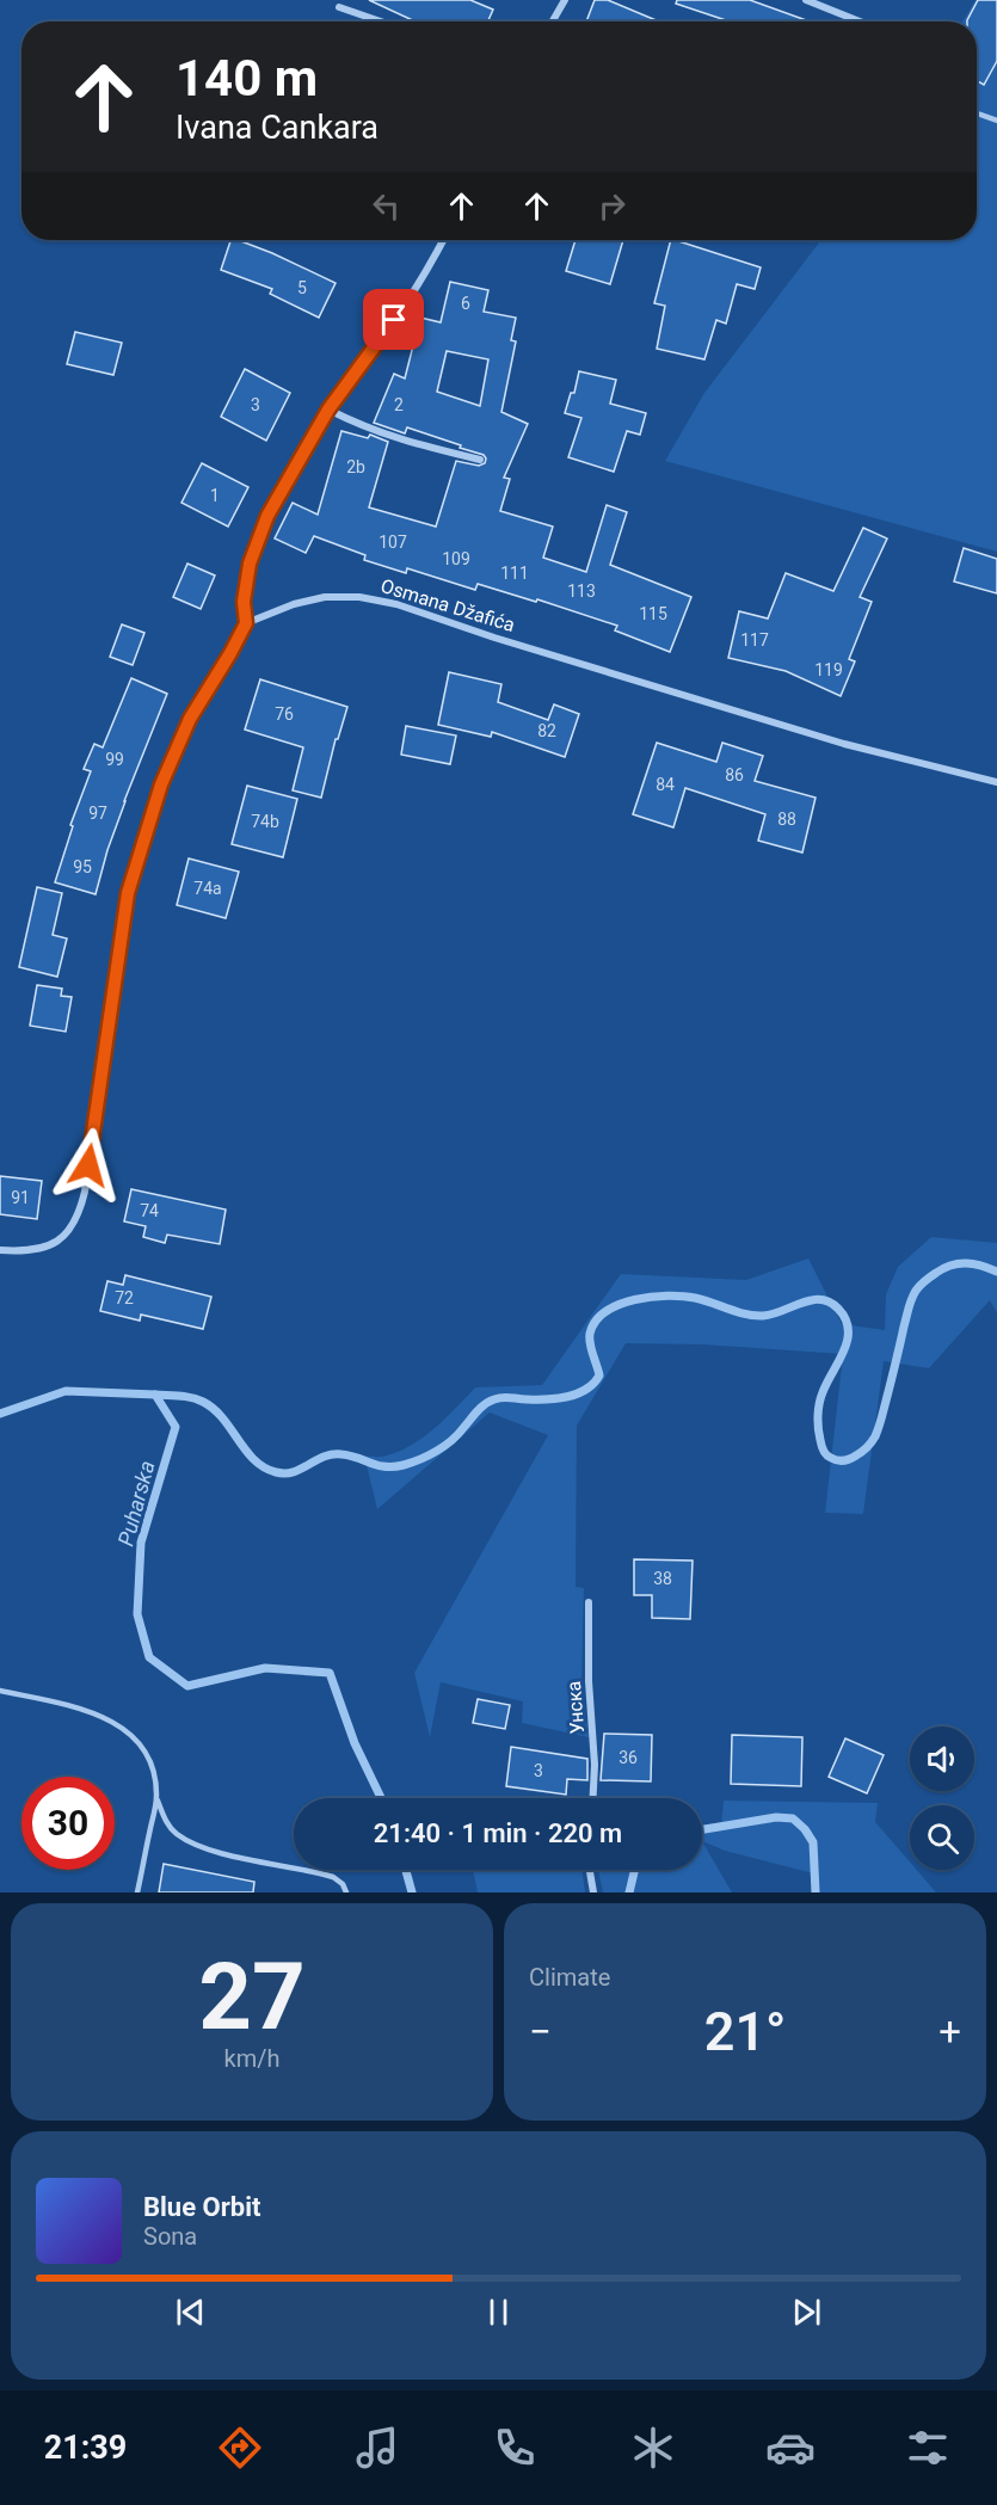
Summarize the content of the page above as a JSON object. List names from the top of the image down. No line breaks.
{"streets":{"street":["Osmana Džafića","Унска"]},"water":["Puharska"],"house_numbers":["5","6","3","2","2b","1","107","109","111","113","115","117","119","76","82","99","86","84","97","88","74b","95","74a","91","74","72","38","36","3"],"page":{"turn":["140 m","Ivana Cankara"],"limit":"30","trip":"21:40 · 1 min · 220 m","tile":[["27","km/h"],"Climate"],"heat":["−","21°","+"],"song":["Blue Orbit","Sona"],"tabs":"21:39"}}
